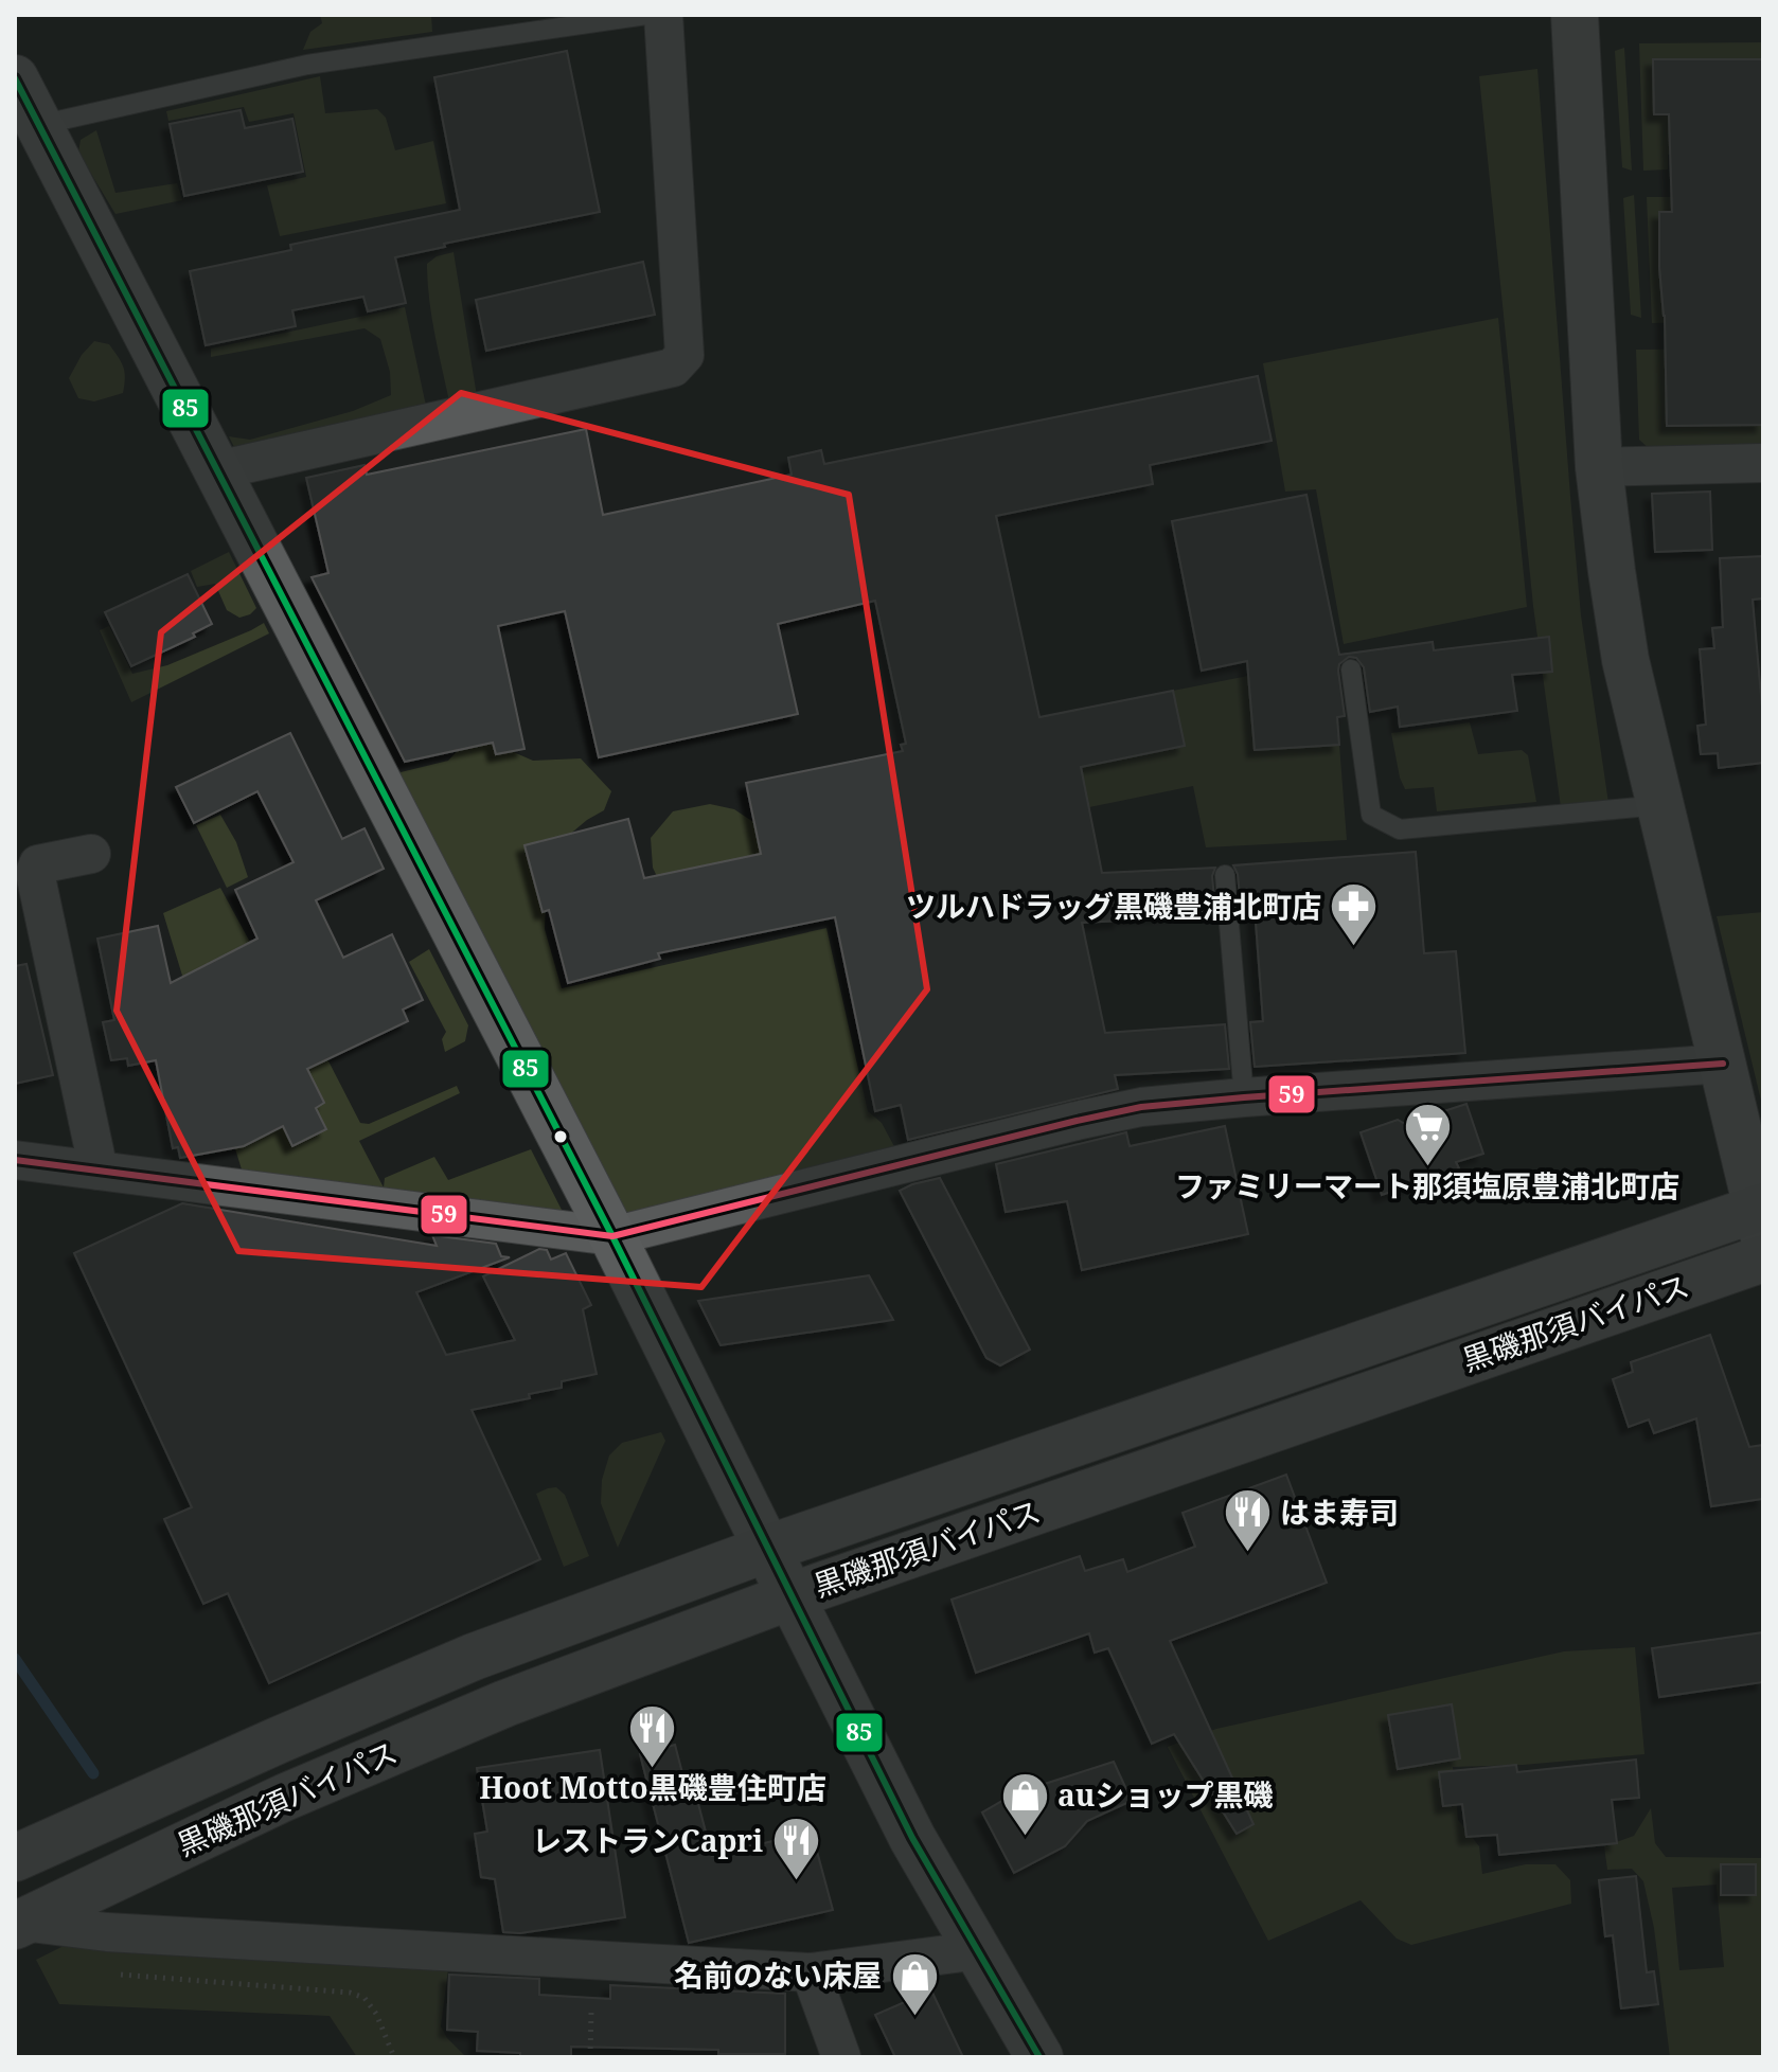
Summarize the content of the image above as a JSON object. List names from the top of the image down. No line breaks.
{"streets":{"main road":["黒磯那須バイパス"]},"places":{"pharmacy":["ツルハドラッグ黒磯豊浦北町店"],"supermarket":["ファミリーマート那須塩原豊浦北町店"],"restaurant":["はま寿司","Hoot Motto黒磯豊住町店","レストランCapri"],"shop":["auショップ黒磯","名前のない床屋"]},"lines":["transit line 85","transit line 59"]}
